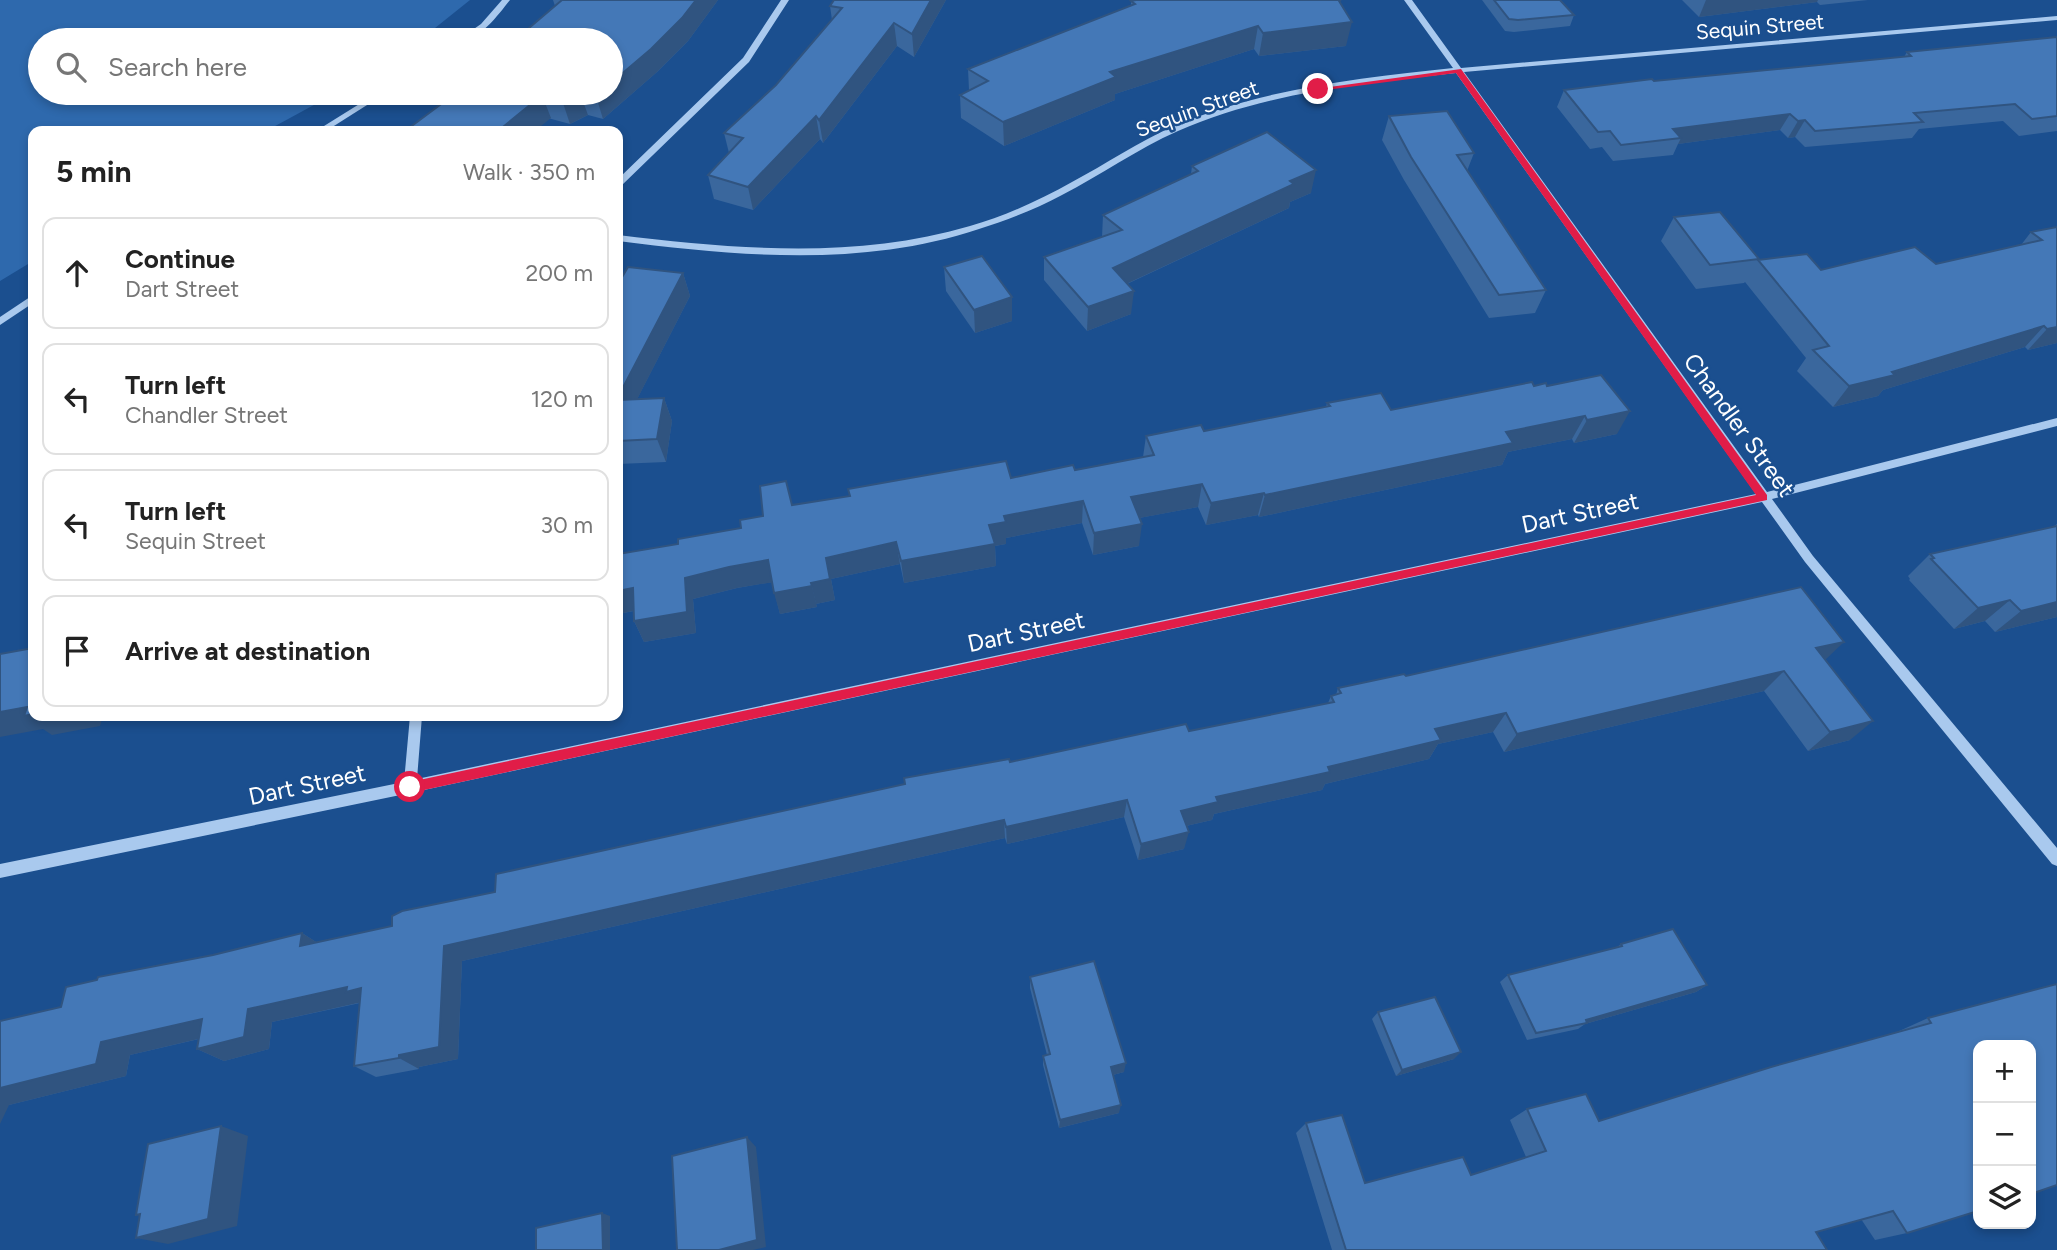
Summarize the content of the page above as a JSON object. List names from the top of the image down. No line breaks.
{"streets":{"street":["Sequin Street","Chandler Street","Dart Street"]},"crossings":[["Sequin Street","Chandler Street"],["Chandler Street","Dart Street"]],"page":{"search":"Search here","heading":["5 min","Walk · 350 m"],"list":[["Continue","Dart Street","200 m"],["Turn left","Chandler Street","120 m"],["Turn left","Sequin Street","30 m"],"Arrive at destination"],"map_buttons":["+","−"]}}
